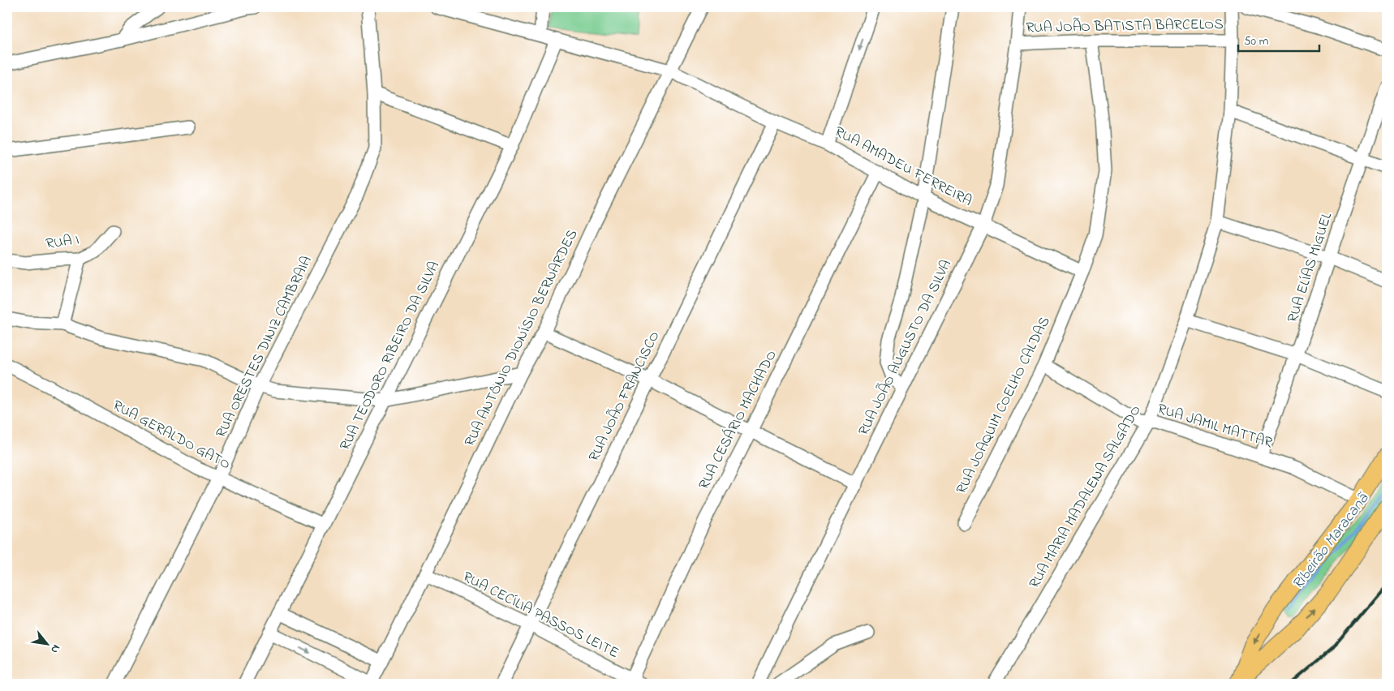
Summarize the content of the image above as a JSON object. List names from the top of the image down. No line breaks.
{"streets":{"street":["RUA JOÃO BATISTA BARCELOS","RUA AMADEU FERREIRA","RUA I","RUA ELÍAS MIGUEL","RUA ANTÔNIO DIONÍSIO BERNARDES","RUA ORESTES DINIZ CAMBRAIA","RUA JOÃO AUGUSTO DA SILVA","RUA TEODORO RIBEIRO DA SILVA","RUA JOÃO FRANCISCO","RUA JOAQUIM COELHO CALDAS","RUA CESÁRIO MACHADO","RUA JAMIL MATTAR","RUA GERALDO GATO","RUA MARIA MADALENA SALGADO","RUA CECÍLIA PASSOS LEITE"]},"crossings":[["RUA JOÃO BATISTA BARCELOS","RUA JOÃO AUGUSTO DA SILVA"],["RUA JOÃO BATISTA BARCELOS","RUA JOAQUIM COELHO CALDAS"],["RUA JOÃO BATISTA BARCELOS","RUA MARIA MADALENA SALGADO"],["RUA AMADEU FERREIRA","RUA ANTÔNIO DIONÍSIO BERNARDES"],["RUA AMADEU FERREIRA","RUA JOÃO AUGUSTO DA SILVA"],["RUA AMADEU FERREIRA","RUA TEODORO RIBEIRO DA SILVA"],["RUA AMADEU FERREIRA","RUA JOÃO FRANCISCO"],["RUA AMADEU FERREIRA","RUA JOAQUIM COELHO CALDAS"],["RUA AMADEU FERREIRA","RUA CESÁRIO MACHADO"],["RUA ELÍAS MIGUEL","RUA JAMIL MATTAR"],["RUA ANTÔNIO DIONÍSIO BERNARDES","RUA CECÍLIA PASSOS LEITE"],["RUA ORESTES DINIZ CAMBRAIA","RUA GERALDO GATO"],["RUA TEODORO RIBEIRO DA SILVA","RUA GERALDO GATO"],["RUA JOÃO FRANCISCO","RUA CECÍLIA PASSOS LEITE"],["RUA JOAQUIM COELHO CALDAS","RUA JAMIL MATTAR"],["RUA CESÁRIO MACHADO","RUA CECÍLIA PASSOS LEITE"],["RUA JAMIL MATTAR","RUA MARIA MADALENA SALGADO"]],"water":["Ribeirão Maracanã"],"scale_bar":"50 m","north":"bottom right"}
